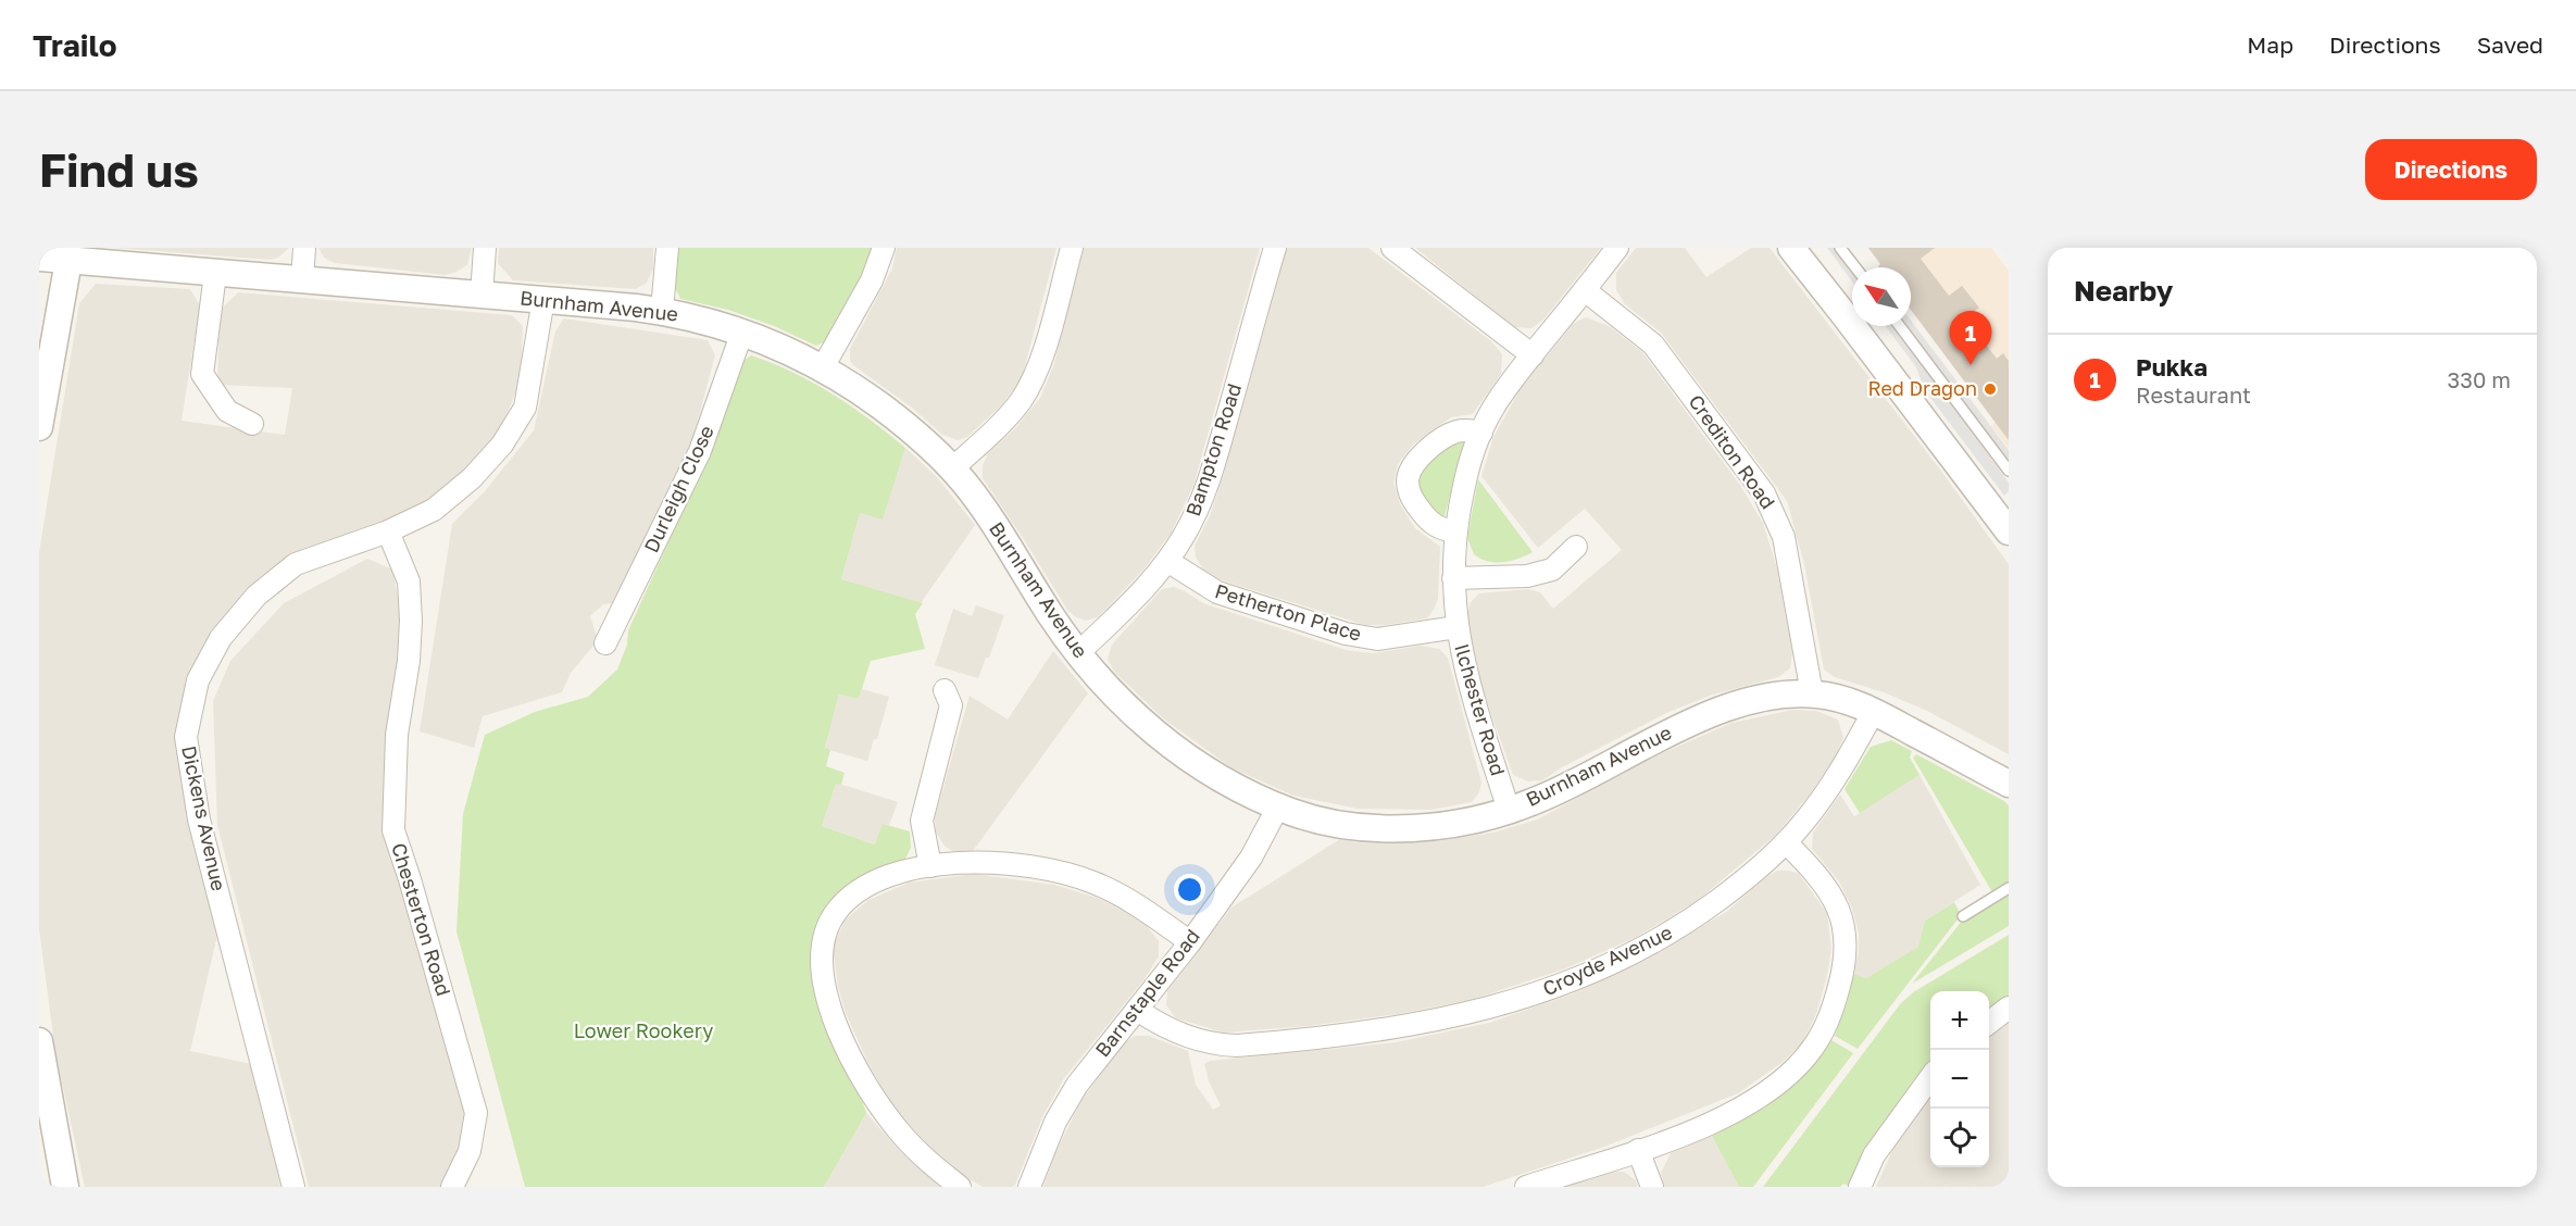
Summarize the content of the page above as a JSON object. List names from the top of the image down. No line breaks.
{"streets":{"street":["Burnham Avenue","Bampton Road","Crediton Road","Durleigh Close","Petherton Place","Ilchester Road","Dickens Avenue","Chesterton Road","Croyde Avenue","Barnstaple Road"]},"crossings":[["Burnham Avenue","Bampton Road"],["Burnham Avenue","Crediton Road"],["Burnham Avenue","Durleigh Close"],["Burnham Avenue","Ilchester Road"],["Burnham Avenue","Dickens Avenue"],["Burnham Avenue","Croyde Avenue"],["Burnham Avenue","Barnstaple Road"],["Bampton Road","Petherton Place"],["Crediton Road","Ilchester Road"],["Petherton Place","Ilchester Road"],["Dickens Avenue","Chesterton Road"],["Croyde Avenue","Barnstaple Road"]],"parks":["Lower Rookery"],"places":["Red Dragon"],"north":"top left","page":{"header":"Trailo","nav":["Map","Directions","Saved"],"buttons":"Directions","title":"Find us","heading":"Nearby","pins":"1","list":[{"mark":"1","name":"Pukka","note":"Restaurant","value":"330 m"}],"map_buttons":["+","−"]}}
